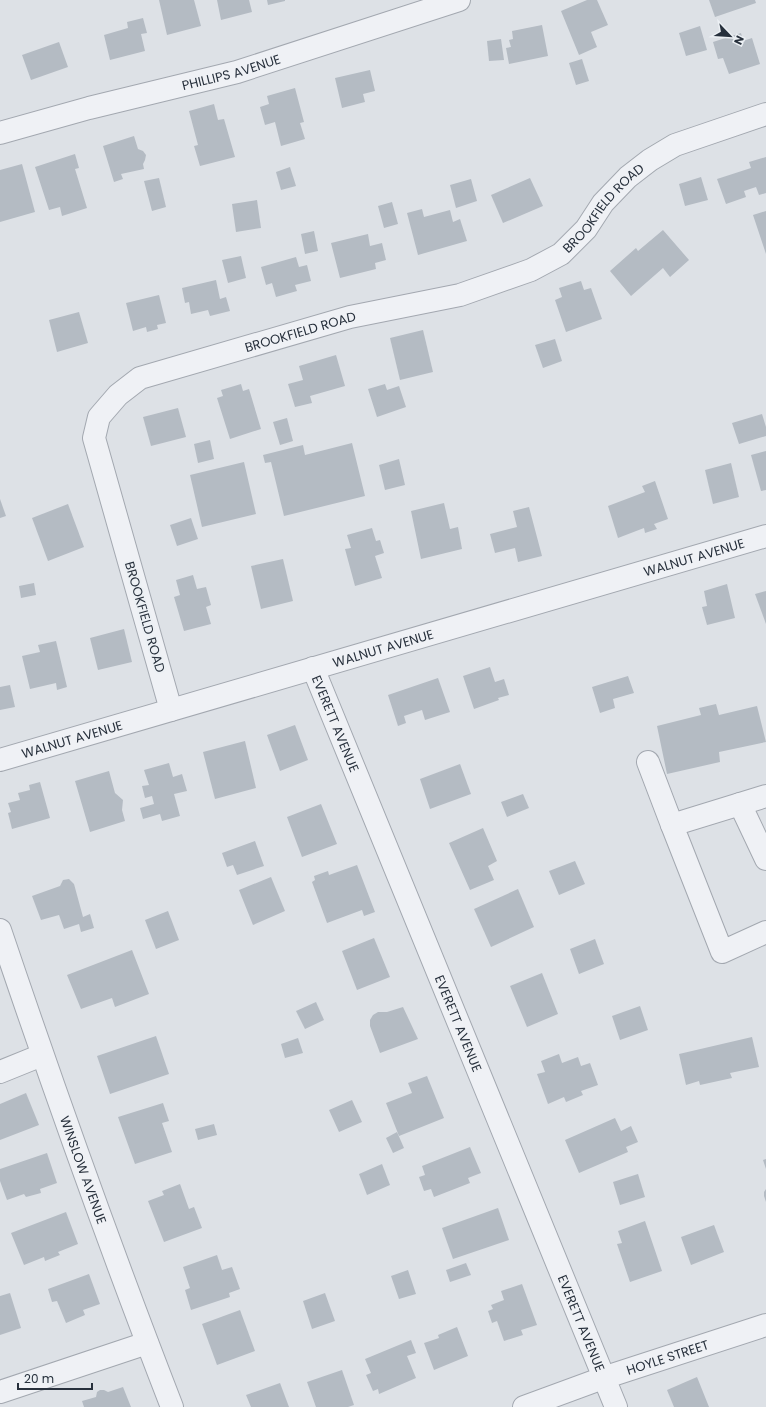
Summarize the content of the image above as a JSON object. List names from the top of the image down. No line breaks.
{"streets":{"street":["PHILLIPS AVENUE","BROOKFIELD ROAD","WALNUT AVENUE","EVERETT AVENUE","WINSLOW AVENUE","HOYLE STREET"]},"crossings":[["BROOKFIELD ROAD","WALNUT AVENUE"],["WALNUT AVENUE","EVERETT AVENUE"],["EVERETT AVENUE","HOYLE STREET"]],"scale_bar":"20 m","north":"bottom right"}
